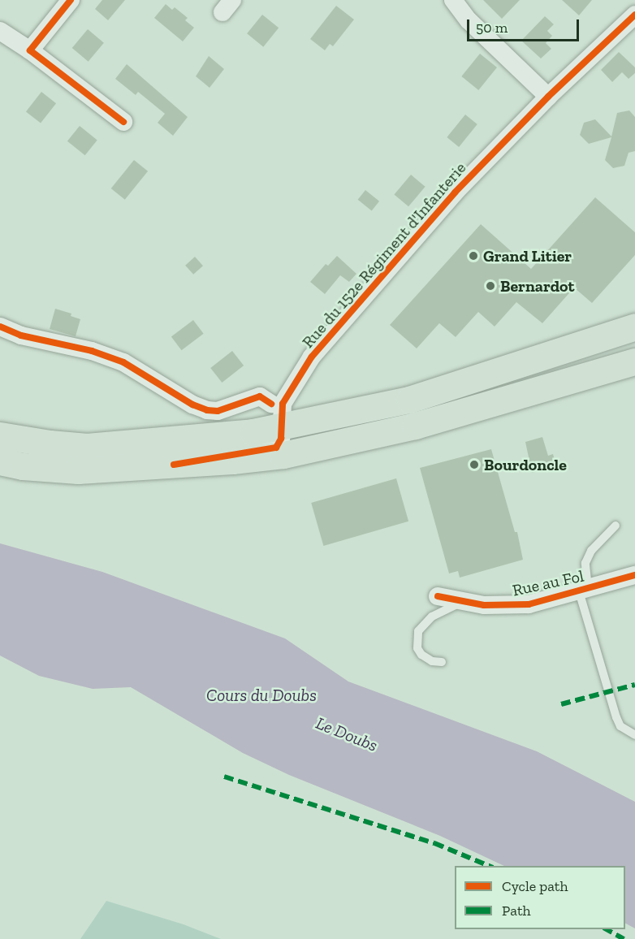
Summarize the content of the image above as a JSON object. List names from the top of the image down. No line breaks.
{"streets":{"street":["Rue du 152e Régiment d'Infanterie","Rue au Fol"]},"water":["Cours du Doubs","Le Doubs"],"places":["Grand Litier","Bernardot","Bourdoncle"],"legend":["Cycle path","Path"],"scale_bar":"50 m"}
